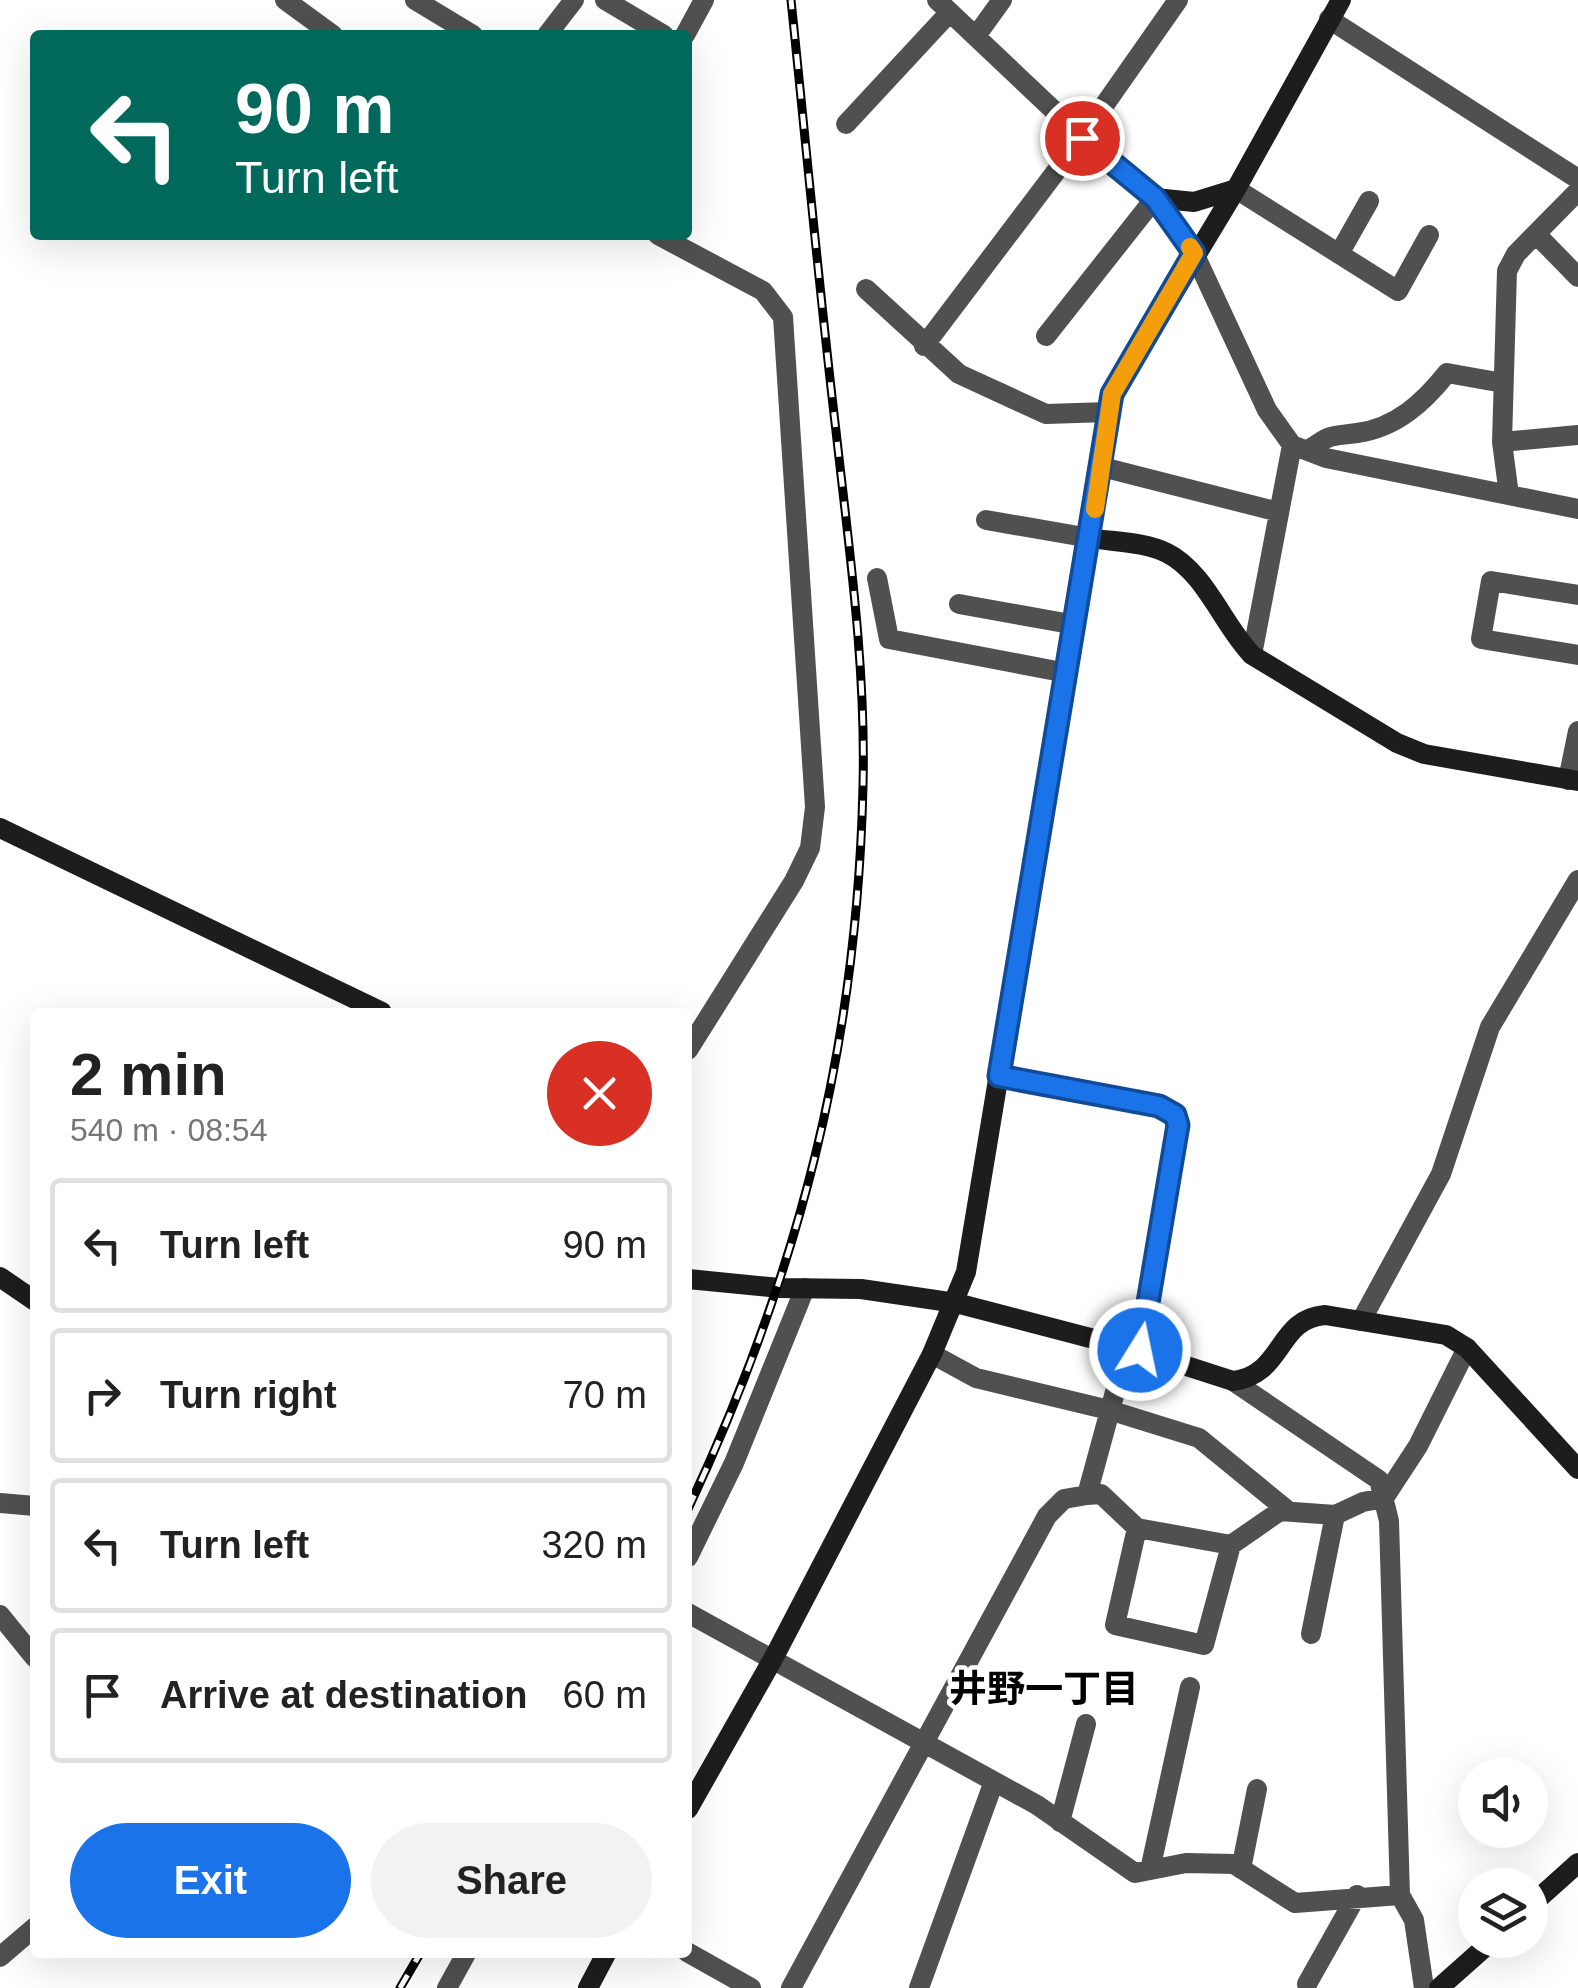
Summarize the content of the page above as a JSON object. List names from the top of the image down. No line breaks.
{"districts":["井野一丁目"],"page":{"turn":["90 m","Turn left"],"heading":["2 min","540 m · 08:54"],"list":[{"name":"Turn left","value":"90 m"},{"name":"Turn right","value":"70 m"},{"name":"Turn left","value":"320 m"},{"name":"Arrive at destination","value":"60 m"}],"buttons":["Exit","Share"]}}
